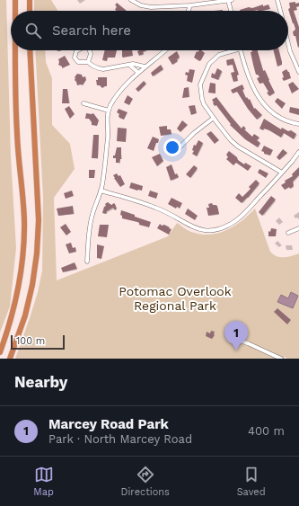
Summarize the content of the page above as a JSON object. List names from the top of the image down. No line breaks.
{"parks":["Potomac Overlook Regional Park"],"scale_bar":"100 m","page":{"search":"Search here","pins":"1","scale":"100 m","heading":"Nearby","list":[{"mark":"1","name":"Marcey Road Park","note":"Park · North Marcey Road","value":"400 m"}],"nav":["Map","Directions","Saved"]}}
